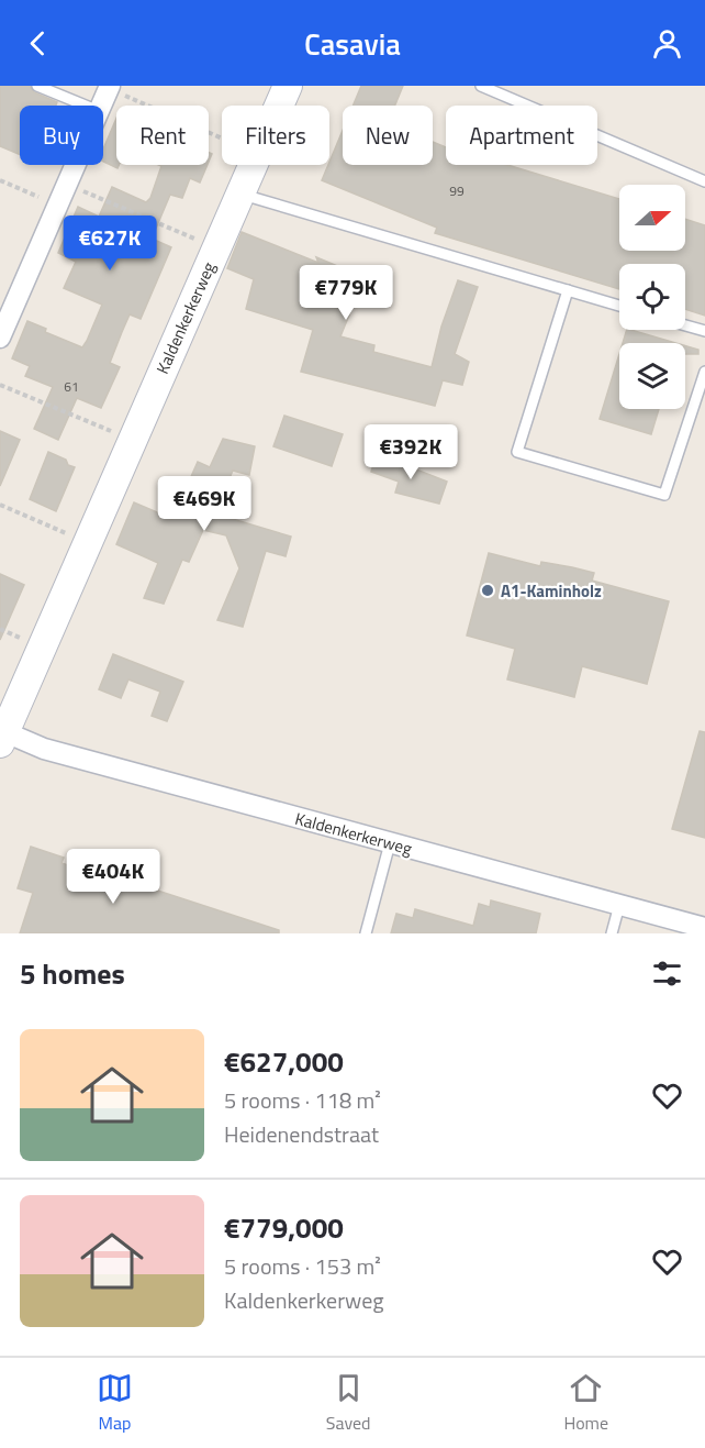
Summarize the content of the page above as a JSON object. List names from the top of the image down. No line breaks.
{"streets":{"main road":["Kaldenkerkerweg"]},"places":["A1-Kaminholz"],"house_numbers":["99","61"],"north":"right","page":{"header":"Casavia","chip":["Buy","Rent","Filters","New","Apartment"],"price":["€627K","€779K","€392K","€469K","€404K"],"heading":"5 homes","list":[{"name":"€627,000","note":"5 rooms · 118 m² · Heidenendstraat"},{"name":"€779,000","note":"5 rooms · 153 m² · Kaldenkerkerweg"}],"tabs":["Map","Saved","Home"]}}
